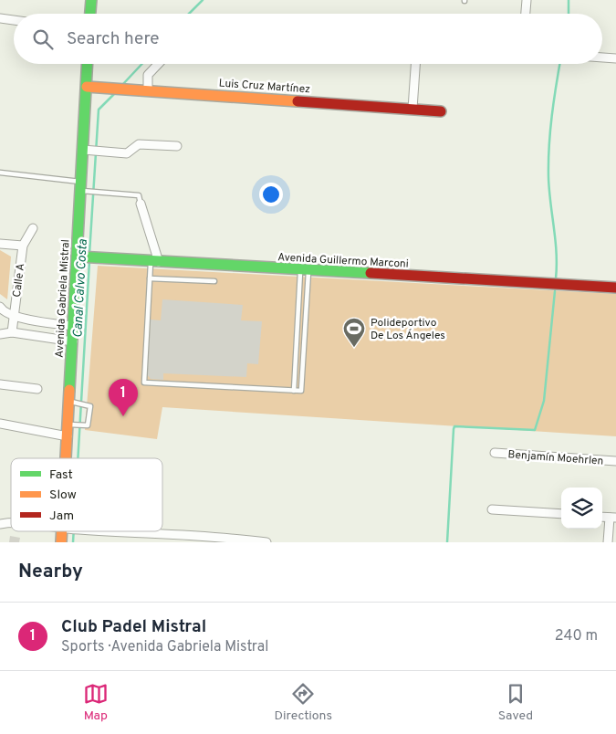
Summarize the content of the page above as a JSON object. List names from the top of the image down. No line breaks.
{"streets":{"main road":["Luis Cruz Martínez","Avenida Guillermo Marconi","Avenida Gabriela Mistral"],"street":["Calle A","Benjamín Moehrlen"]},"crossings":[["Luis Cruz Martínez","Avenida Gabriela Mistral"],["Avenida Guillermo Marconi","Avenida Gabriela Mistral"],["Calle A","Avenida Gabriela Mistral"]],"water":["Canal Calvo Costa"],"places":{"sports":["Polideportivo De Los Ángeles"]},"legend":["Fast","Slow","Jam"],"page":{"search":"Search here","pins":"1","heading":"Nearby","list":[{"mark":"1","name":"Club Padel Mistral","note":"Sports · Avenida Gabriela Mistral","value":"240 m"}],"nav":["Map","Directions","Saved"]}}
